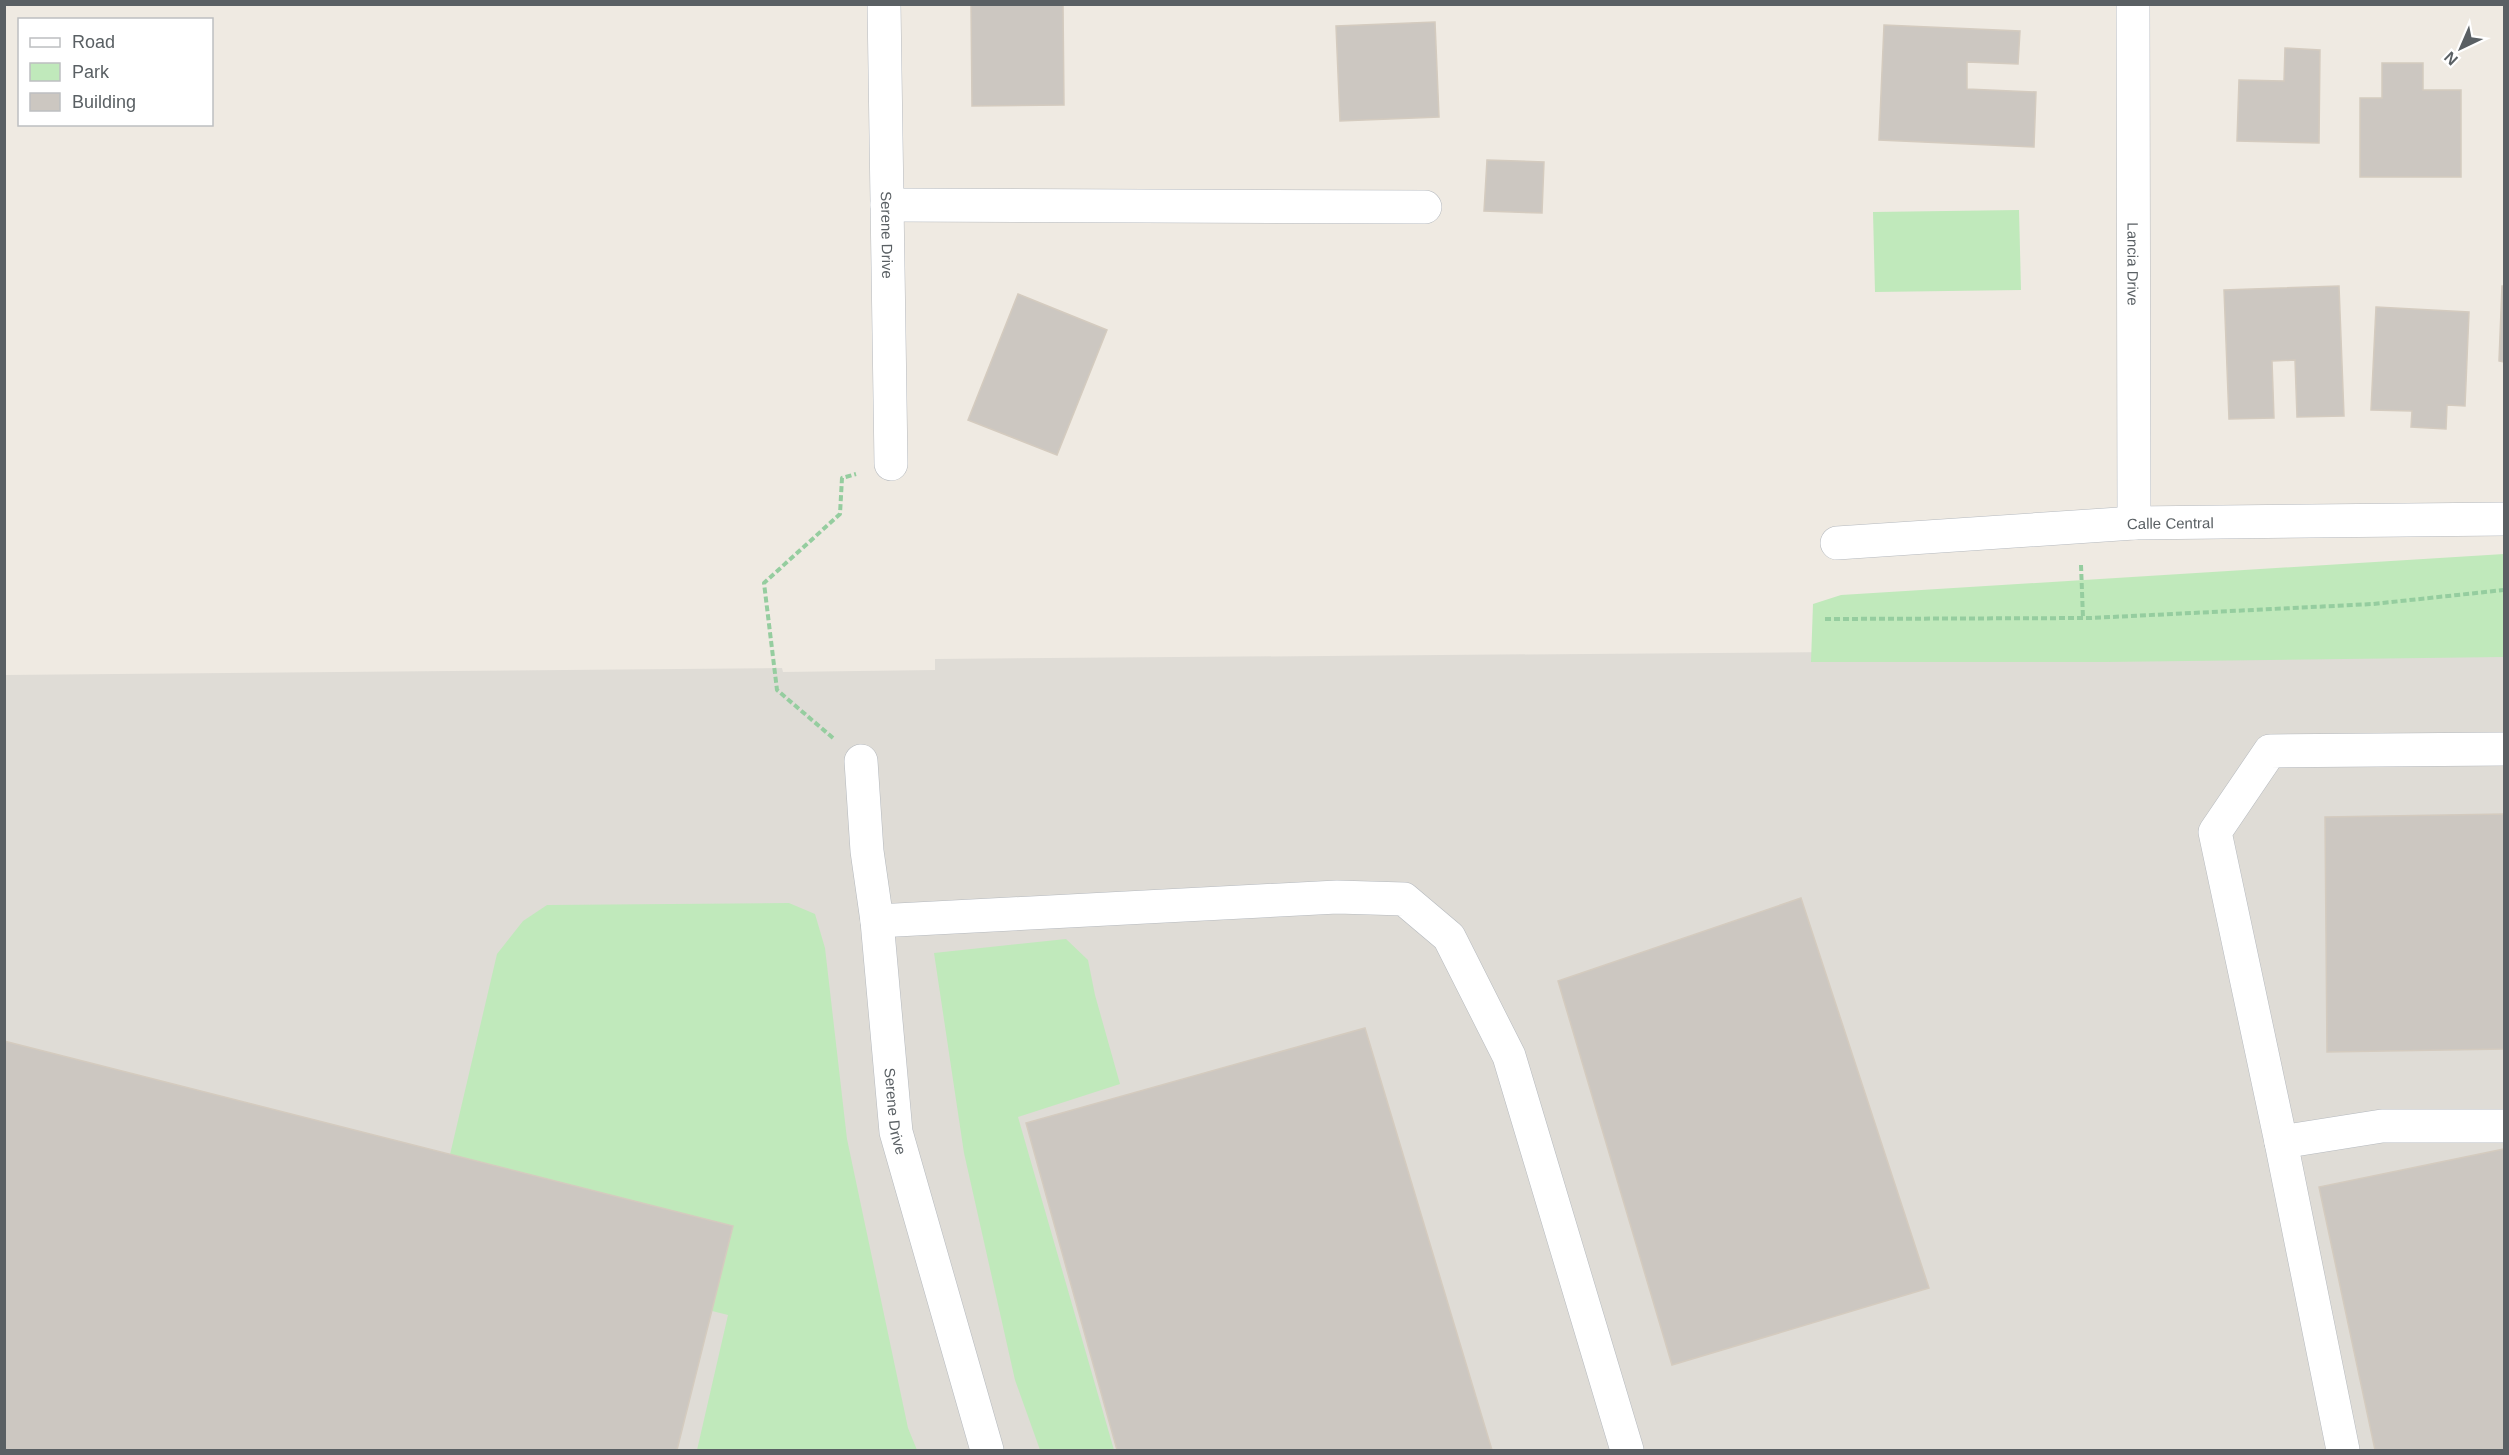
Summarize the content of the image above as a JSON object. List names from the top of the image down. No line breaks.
{"streets":{"street":["Serene Drive","Lancia Drive","Calle Central"]},"crossings":[["Lancia Drive","Calle Central"]],"legend":["Road","Park","Building"],"north":"bottom left"}
